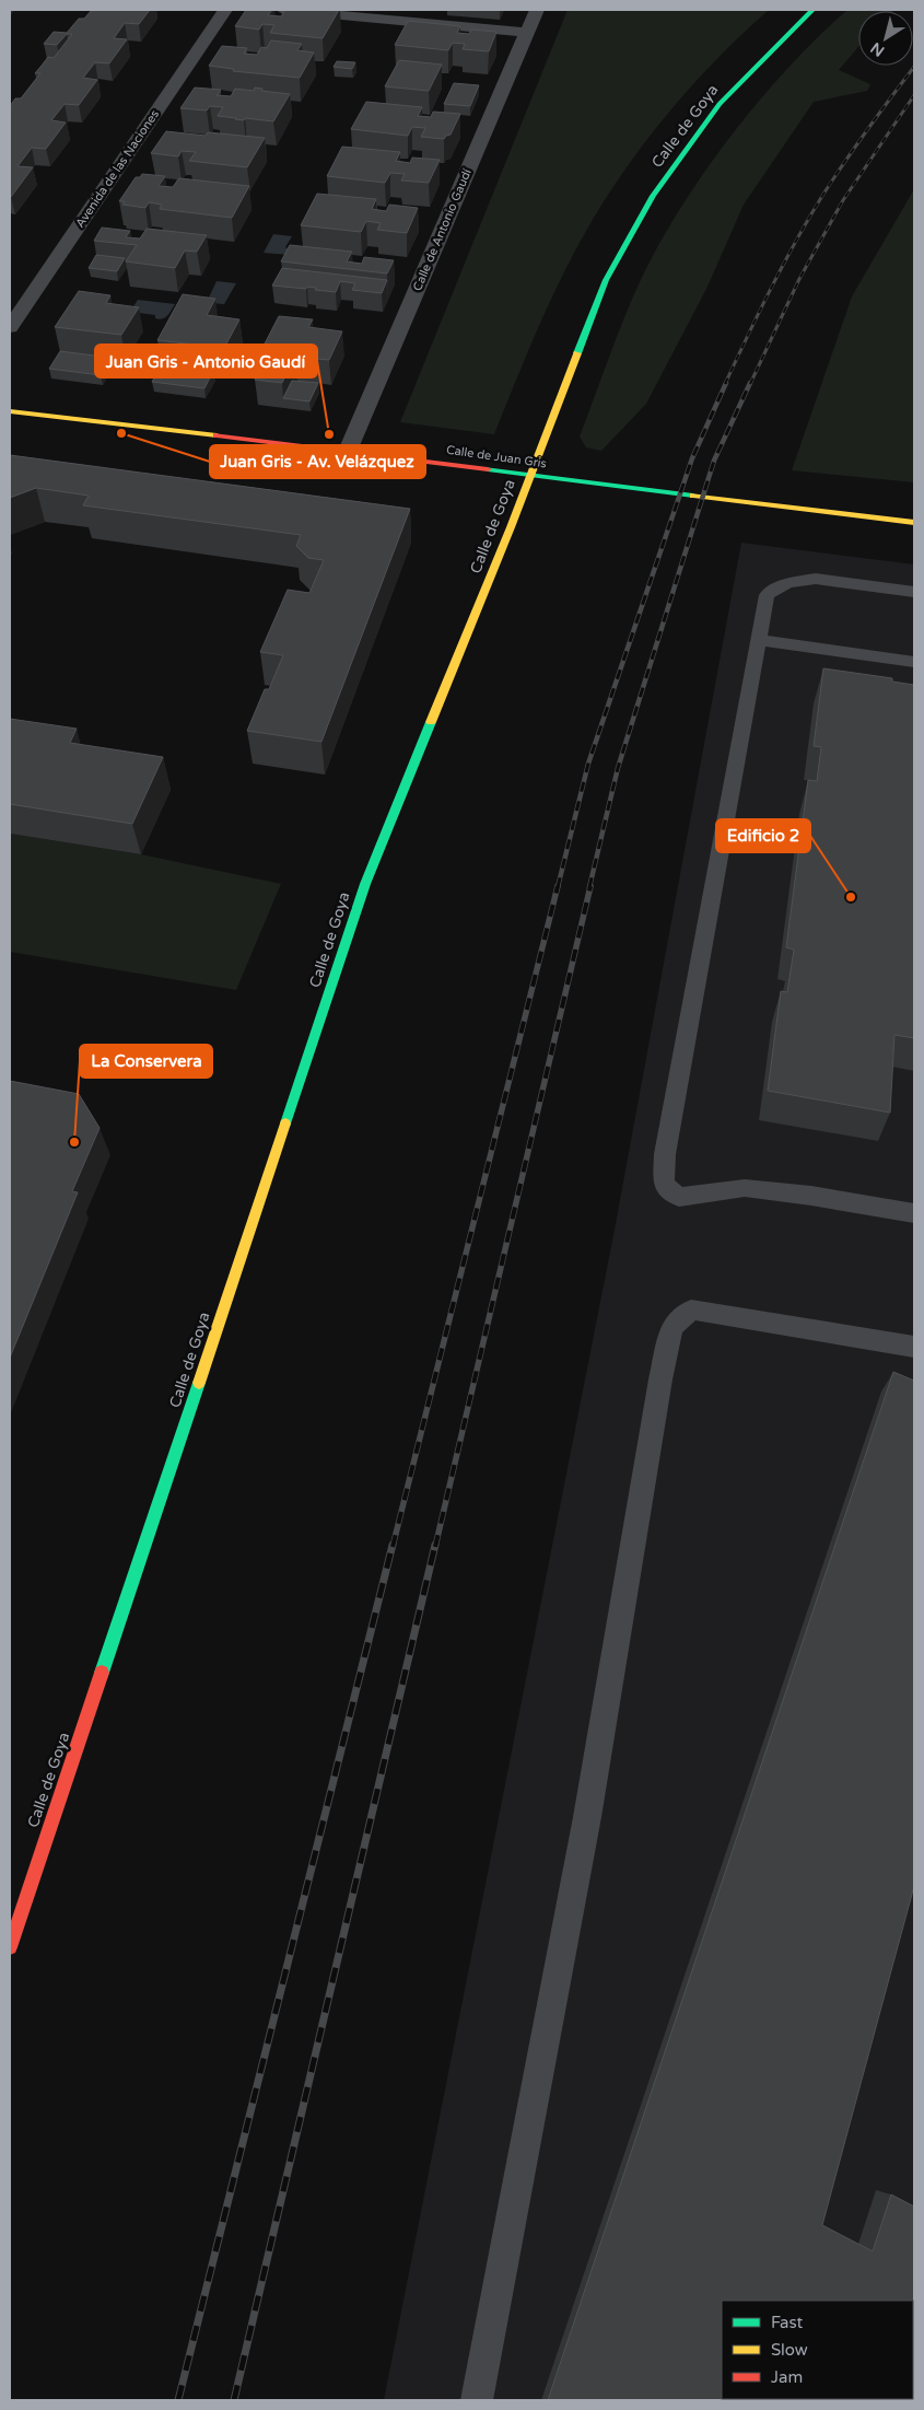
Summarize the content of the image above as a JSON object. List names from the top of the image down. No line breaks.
{"streets":{"street":["Calle de Goya","Avenida de las Naciones","Calle de Antonio Gaudí","Calle de Juan Gris"]},"crossings":[["Calle de Goya","Calle de Juan Gris"],["Calle de Antonio Gaudí","Calle de Juan Gris"]],"places":["Juan Gris - Av. Velázquez","Juan Gris - Antonio Gaudí","Edificio 2","La Conservera"],"legend":["Fast","Slow","Jam"],"north":"bottom left"}
